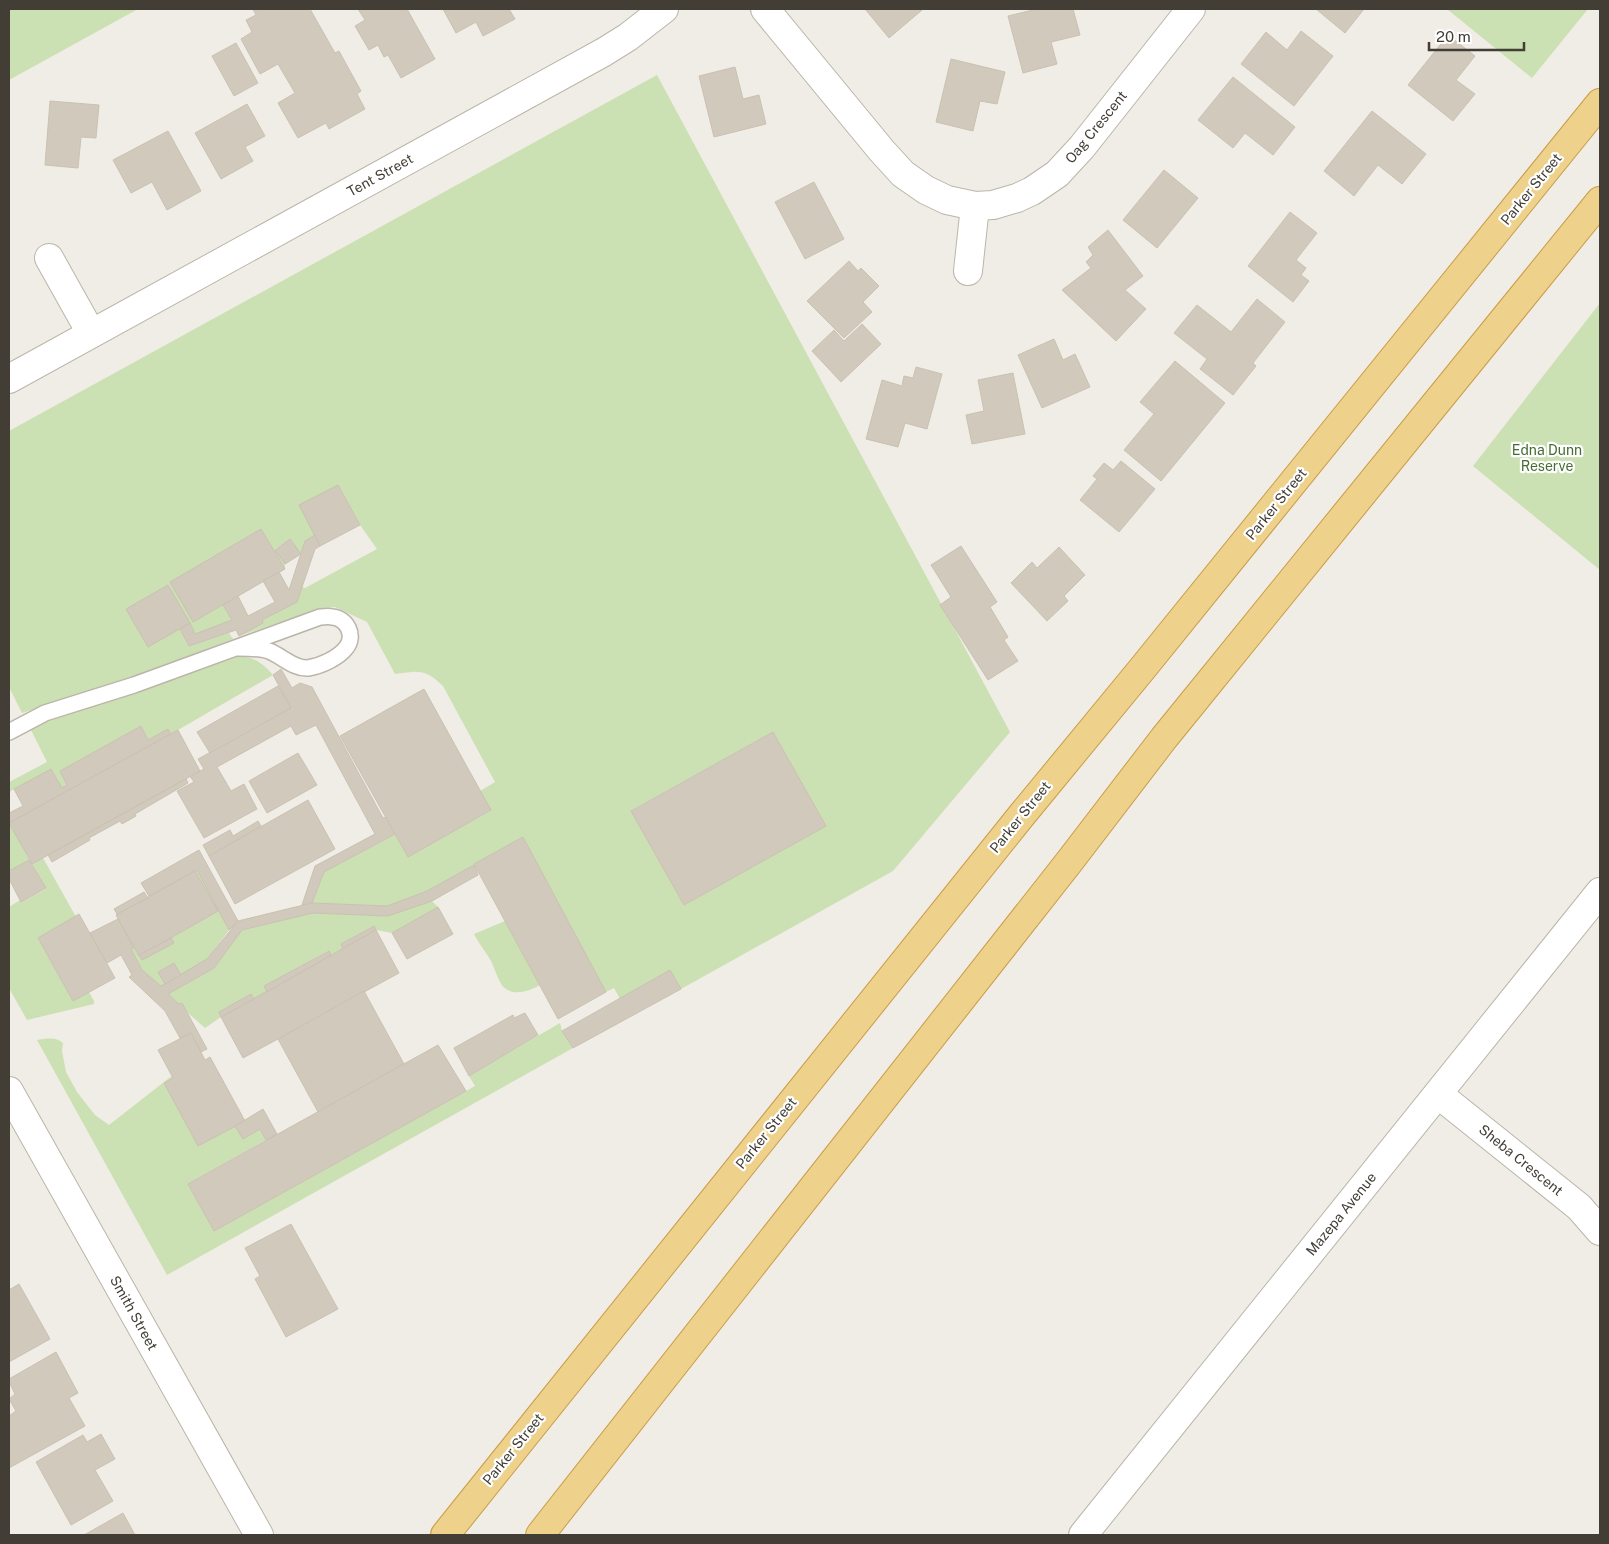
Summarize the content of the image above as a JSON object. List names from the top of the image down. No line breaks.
{"streets":{"highway":["Parker Street"],"street":["Oag Crescent","Tent Street","Sheba Crescent","Mazepa Avenue","Smith Street"]},"crossings":[["Sheba Crescent","Mazepa Avenue"]],"parks":["Edna Dunn Reserve"],"scale_bar":"20 m"}
